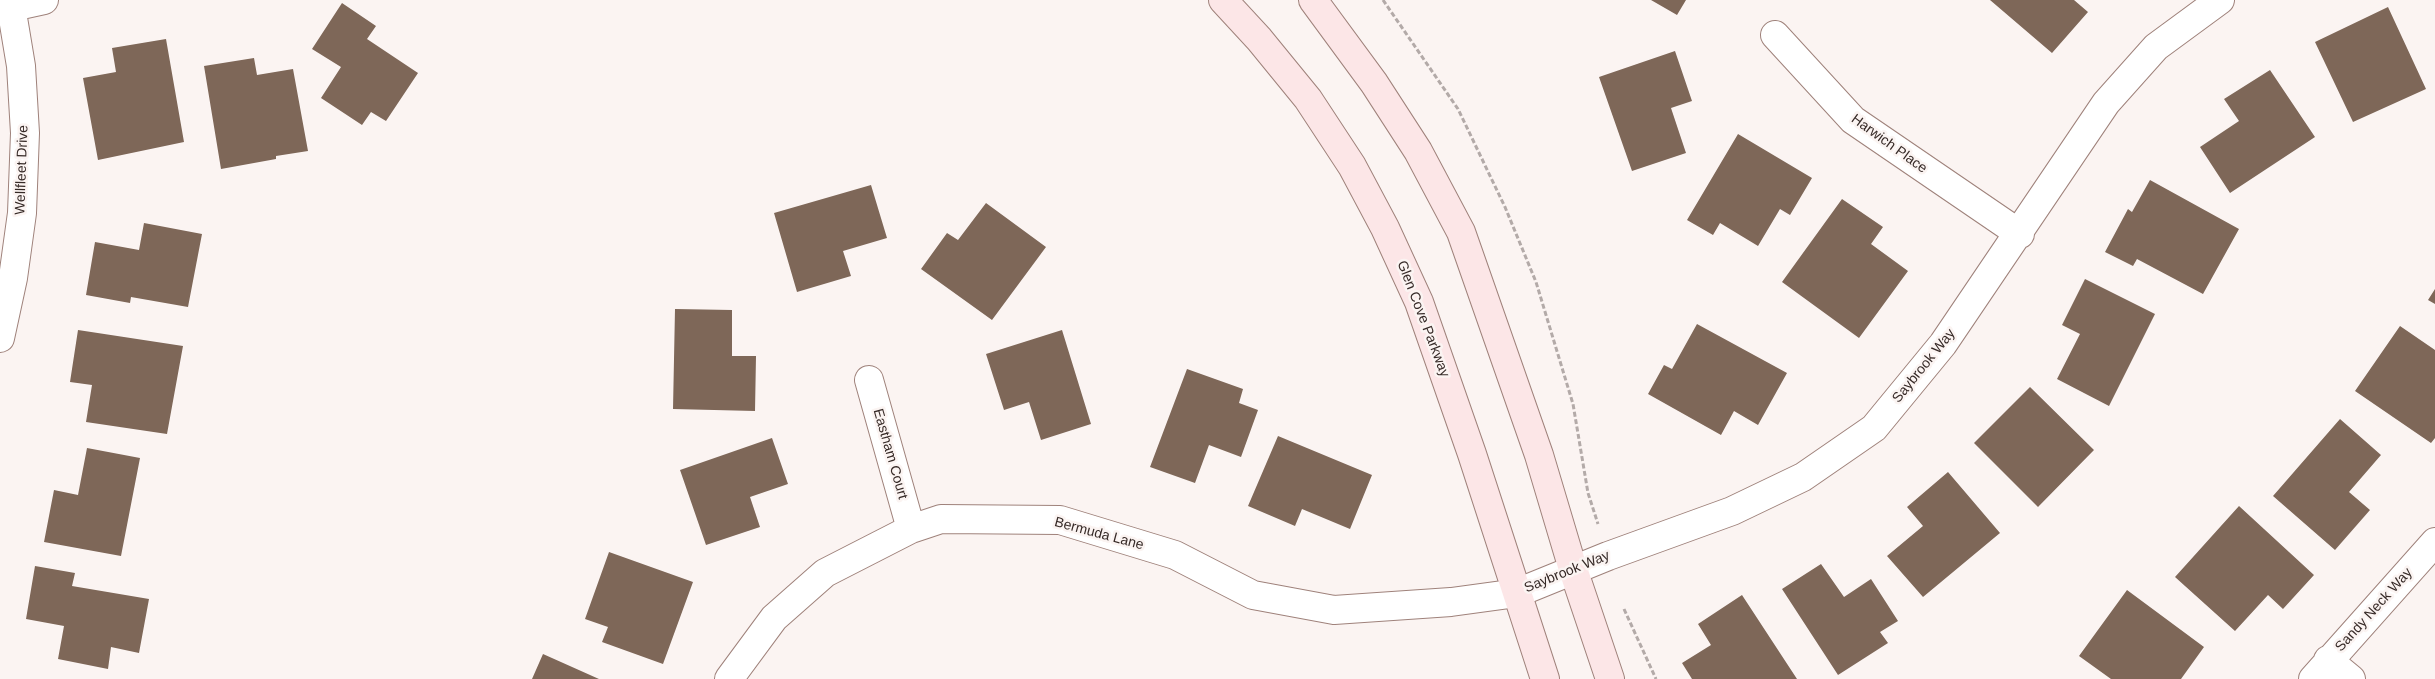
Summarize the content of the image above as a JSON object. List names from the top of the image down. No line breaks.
{"streets":{"main road":["Glen Cove Parkway"],"street":["Harwich Place","Wellfleet Drive","Saybrook Way","Eastham Court","Bermuda Lane","Sandy Neck Way"]},"crossings":[["Harwich Place","Saybrook Way"],["Glen Cove Parkway","Saybrook Way"],["Glen Cove Parkway","Bermuda Lane"],["Saybrook Way","Bermuda Lane"],["Eastham Court","Bermuda Lane"]]}
